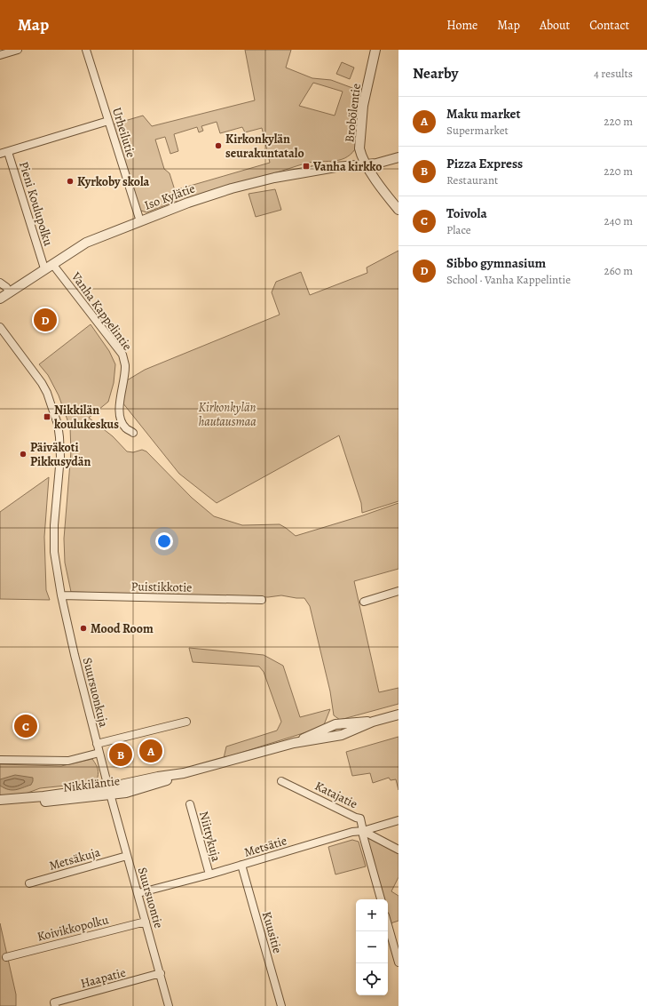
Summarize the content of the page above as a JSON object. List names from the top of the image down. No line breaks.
{"streets":{"street":["Brobölentie","Urheilutie","Iso Kylätie","Pieni Koulupolku","Vanha Kappelintie","Puistikkotie","Suursuonkuja","Nikkiläntie","Katajatie","Niittykuja","Metsätie","Metsäkuja","Suursuontie","Koivikkopolku","Kuusitie","Haapatie"]},"crossings":[["Brobölentie","Iso Kylätie"],["Urheilutie","Iso Kylätie"],["Iso Kylätie","Pieni Koulupolku"],["Iso Kylätie","Vanha Kappelintie"],["Puistikkotie","Suursuonkuja"],["Suursuonkuja","Nikkiläntie"],["Suursuonkuja","Suursuontie"],["Nikkiläntie","Suursuontie"],["Katajatie","Metsätie"],["Niittykuja","Metsätie"],["Metsätie","Suursuontie"],["Metsätie","Kuusitie"],["Metsäkuja","Suursuontie"],["Suursuontie","Koivikkopolku"],["Suursuontie","Haapatie"]],"parks":["Kirkonkylän hautausmaa"],"places":{"other":["Kirkonkylän seurakuntatalo","Kyrkoby skola","Päiväkoti Pikkusydän","Mood Room"],"transit":["Vanha kirkko","Nikkilän koulukeskus"]},"page":{"header":"Map","nav":["Home","Map","About","Contact"],"heading":["Nearby","4 results"],"list":[{"mark":"A","name":"Maku market","note":"Supermarket","value":"220 m"},{"mark":"B","name":"Pizza Express","note":"Restaurant","value":"220 m"},{"mark":"C","name":"Toivola","note":"Place","value":"240 m"},{"mark":"D","name":"Sibbo gymnasium","note":"School · Vanha Kappelintie","value":"260 m"}],"pins":["D","C","A","B"],"map_buttons":["+","−"]}}
